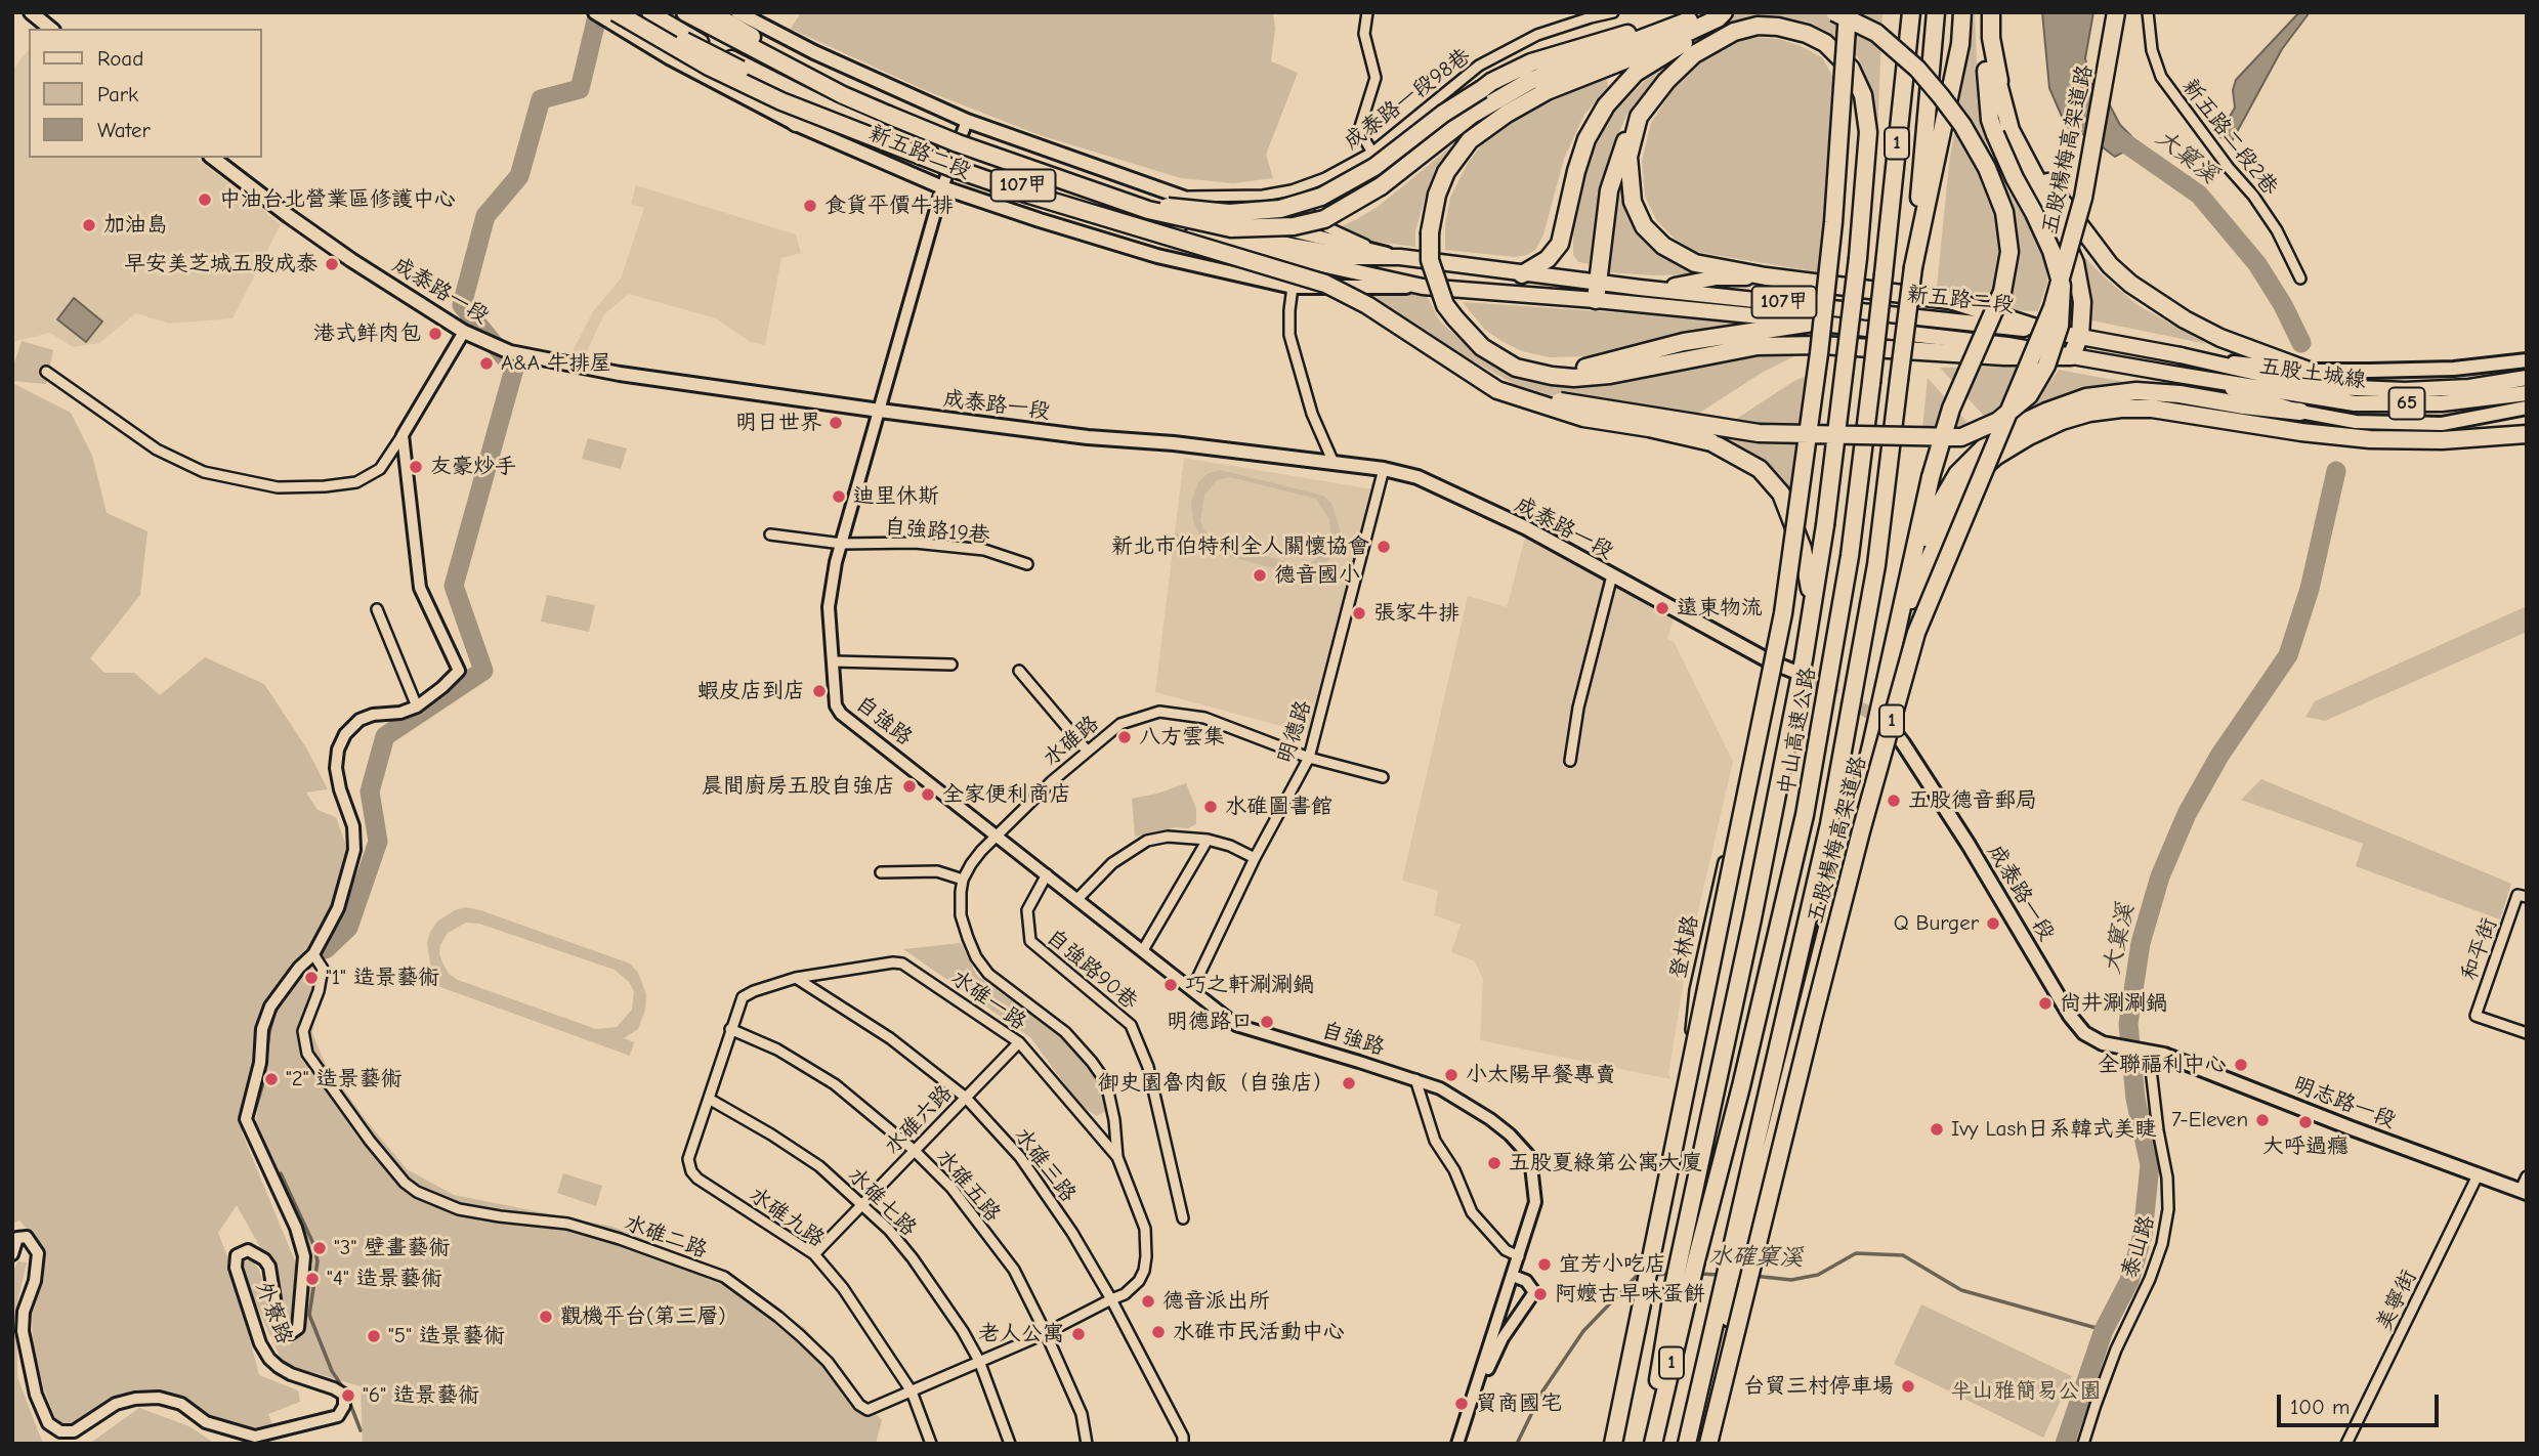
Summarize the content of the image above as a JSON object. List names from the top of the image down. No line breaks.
{"streets":{"highway":["1","五股楊梅高架道路","中山高速公路"],"main road":["新五路二段","107甲","成泰路一段","五股土城線","65","明志路一段"],"street":["成泰路一段98巷","新五路二段2巷","自強路19巷","自強路","明德路","水碓路","登林路","和平街","自強路90巷","水碓一路","水碓六路","水碓三路","水碓五路","水碓七路","水碓九路","水碓二路","泰山路","美寧街","外寮路"]},"crossings":[["成泰路一段98巷","新五路二段"],["新五路二段","五股土城線"],["新五路二段","自強路"],["成泰路一段","自強路"],["成泰路一段","明德路"],["成泰路一段","登林路"],["成泰路一段","明志路一段"],["自強路19巷","自強路"],["自強路","明德路"],["自強路","水碓路"],["自強路","自強路90巷"],["明德路","水碓路"],["水碓一路","水碓六路"],["水碓一路","水碓三路"],["水碓一路","水碓五路"],["水碓一路","水碓二路"],["明志路一段","泰山路"],["明志路一段","美寧街"],["水碓六路","水碓三路"],["水碓六路","水碓五路"],["水碓六路","水碓七路"],["水碓六路","水碓九路"],["水碓三路","水碓二路"],["水碓五路","水碓二路"],["水碓七路","水碓九路"],["水碓七路","水碓二路"],["水碓九路","水碓二路"],["水碓二路","外寮路"]],"water":["大窠溪","水確窠溪"],"parks":["半山雅簡易公園"],"places":["中油台北營業區修護中心","食貨平價牛排","加油島","早安美芝城五股成泰","港式鲜肉包","A&A 牛排屋","明日世界","友豪炒手","迪里休斯","新北市伯特利全人關懷協會","德音國小","遠東物流","張家牛排","蝦皮店到店","八方雲集","晨間廚房五股自強店","全家便利商店","五股德音郵局","水碓圖書館","Q Burger","\"1\" 造景藝術","巧之軒涮涮鍋","尚井涮涮鍋","明德路口","全聯福利中心","小太陽早餐專賣","\"2\" 造景藝術","御史園魯肉飯（自強店）","7-Eleven","大呼過癮","Ivy Lash日系韓式美睫","五股夏綠第公寓大廈","\"3\" 壁畫藝術","宜芳小吃店","\"4\" 造景藝術","阿嬤古早味蛋餅","德音派出所","觀機平台(第三層)","水碓市民活動中心","老人公寓","\"5\" 造景藝術","台貿三村停車場","\"6\" 造景藝術","貿商國宅"],"legend":["Road","Park","Water"],"scale_bar":"100 m"}
